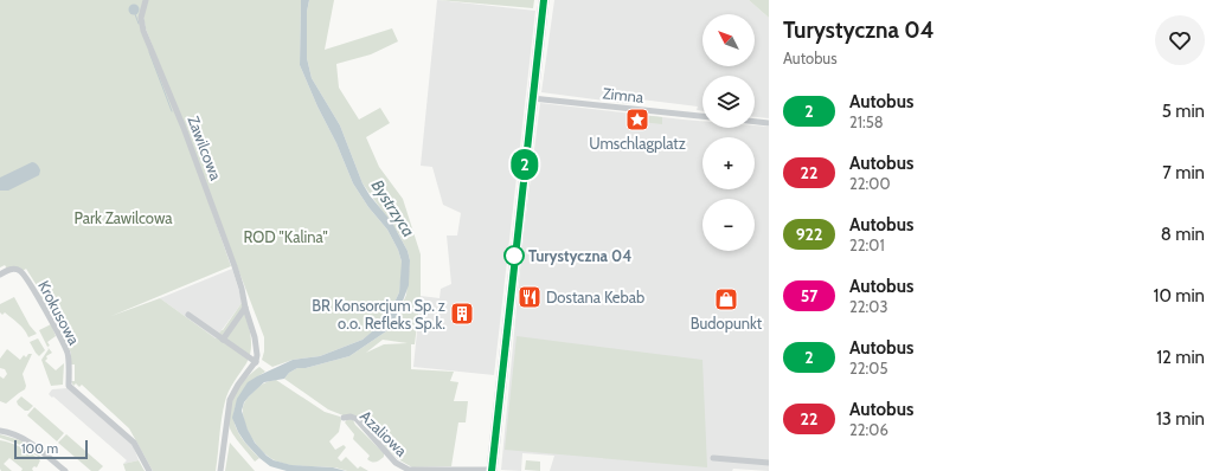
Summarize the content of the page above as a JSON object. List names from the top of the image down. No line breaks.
{"streets":{"street":["Zimna","Zawilcowa","Krokusowa","Azaliowa"]},"water":["Bystrzyca"],"parks":["Park Zawilcowa","ROD \"Kalina\""],"places":{"place":["Umschlagplatz"],"other":["Turystyczna 04"],"restaurant":["Dostana Kebab"],"shop":["Budopunkt"],"building":["BR Konsorcjum Sp. z o.o. Refleks Sp.k."]},"lines":["bus line 2"],"scale_bar":"100 m","north":"top left","page":{"on_map":"2","heading":["Turystyczna 04","Autobus"],"map_buttons":["+","−"],"list":[{"mark":"2","name":"Autobus","note":"21:58","value":"5 min"},{"mark":"22","name":"Autobus","note":"22:00","value":"7 min"},{"mark":"922","name":"Autobus","note":"22:01","value":"8 min"},{"mark":"57","name":"Autobus","note":"22:03","value":"10 min"},{"mark":"2","name":"Autobus","note":"22:05","value":"12 min"},{"mark":"22","name":"Autobus","note":"22:06","value":"13 min"}],"scale":"100 m"}}
